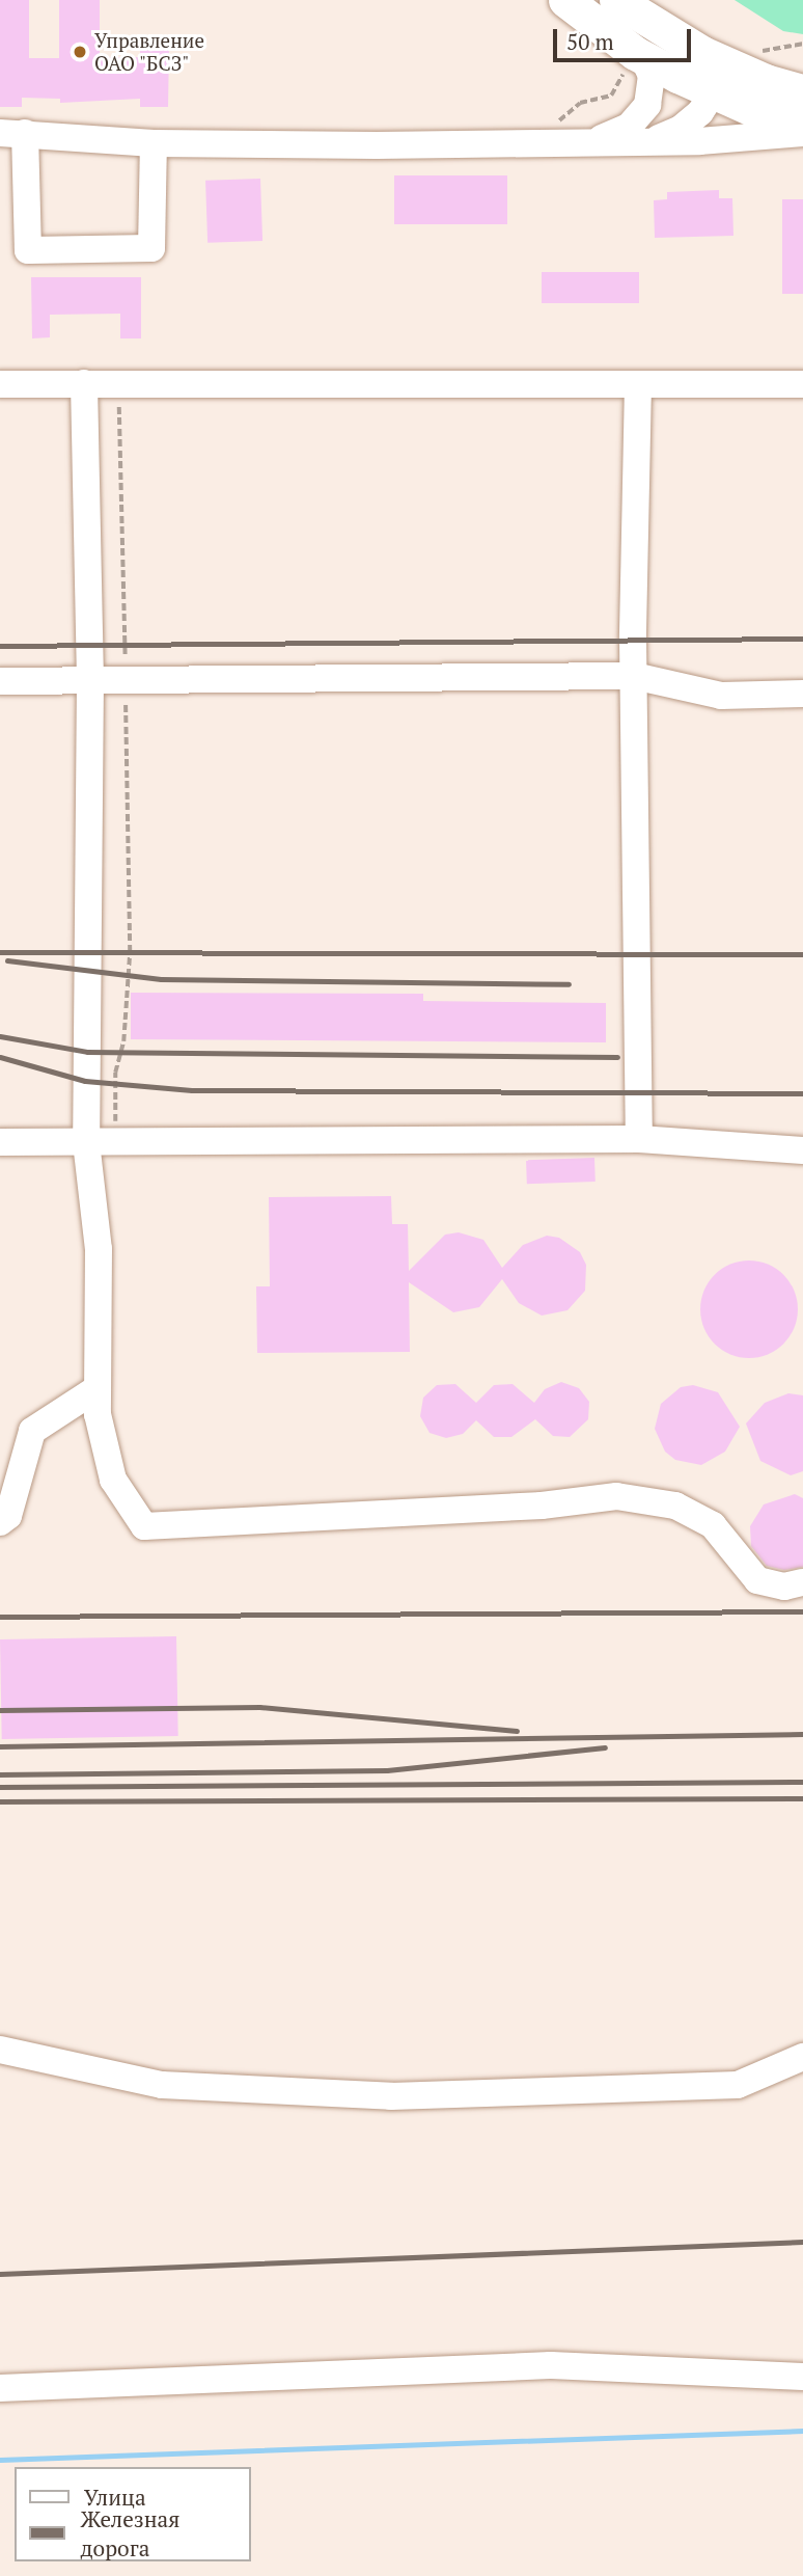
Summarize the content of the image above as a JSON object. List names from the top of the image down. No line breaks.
{"places":["Управление ОАО \"БСЗ\""],"legend":["Улица","Железная дорога"],"scale_bar":"50 m"}
